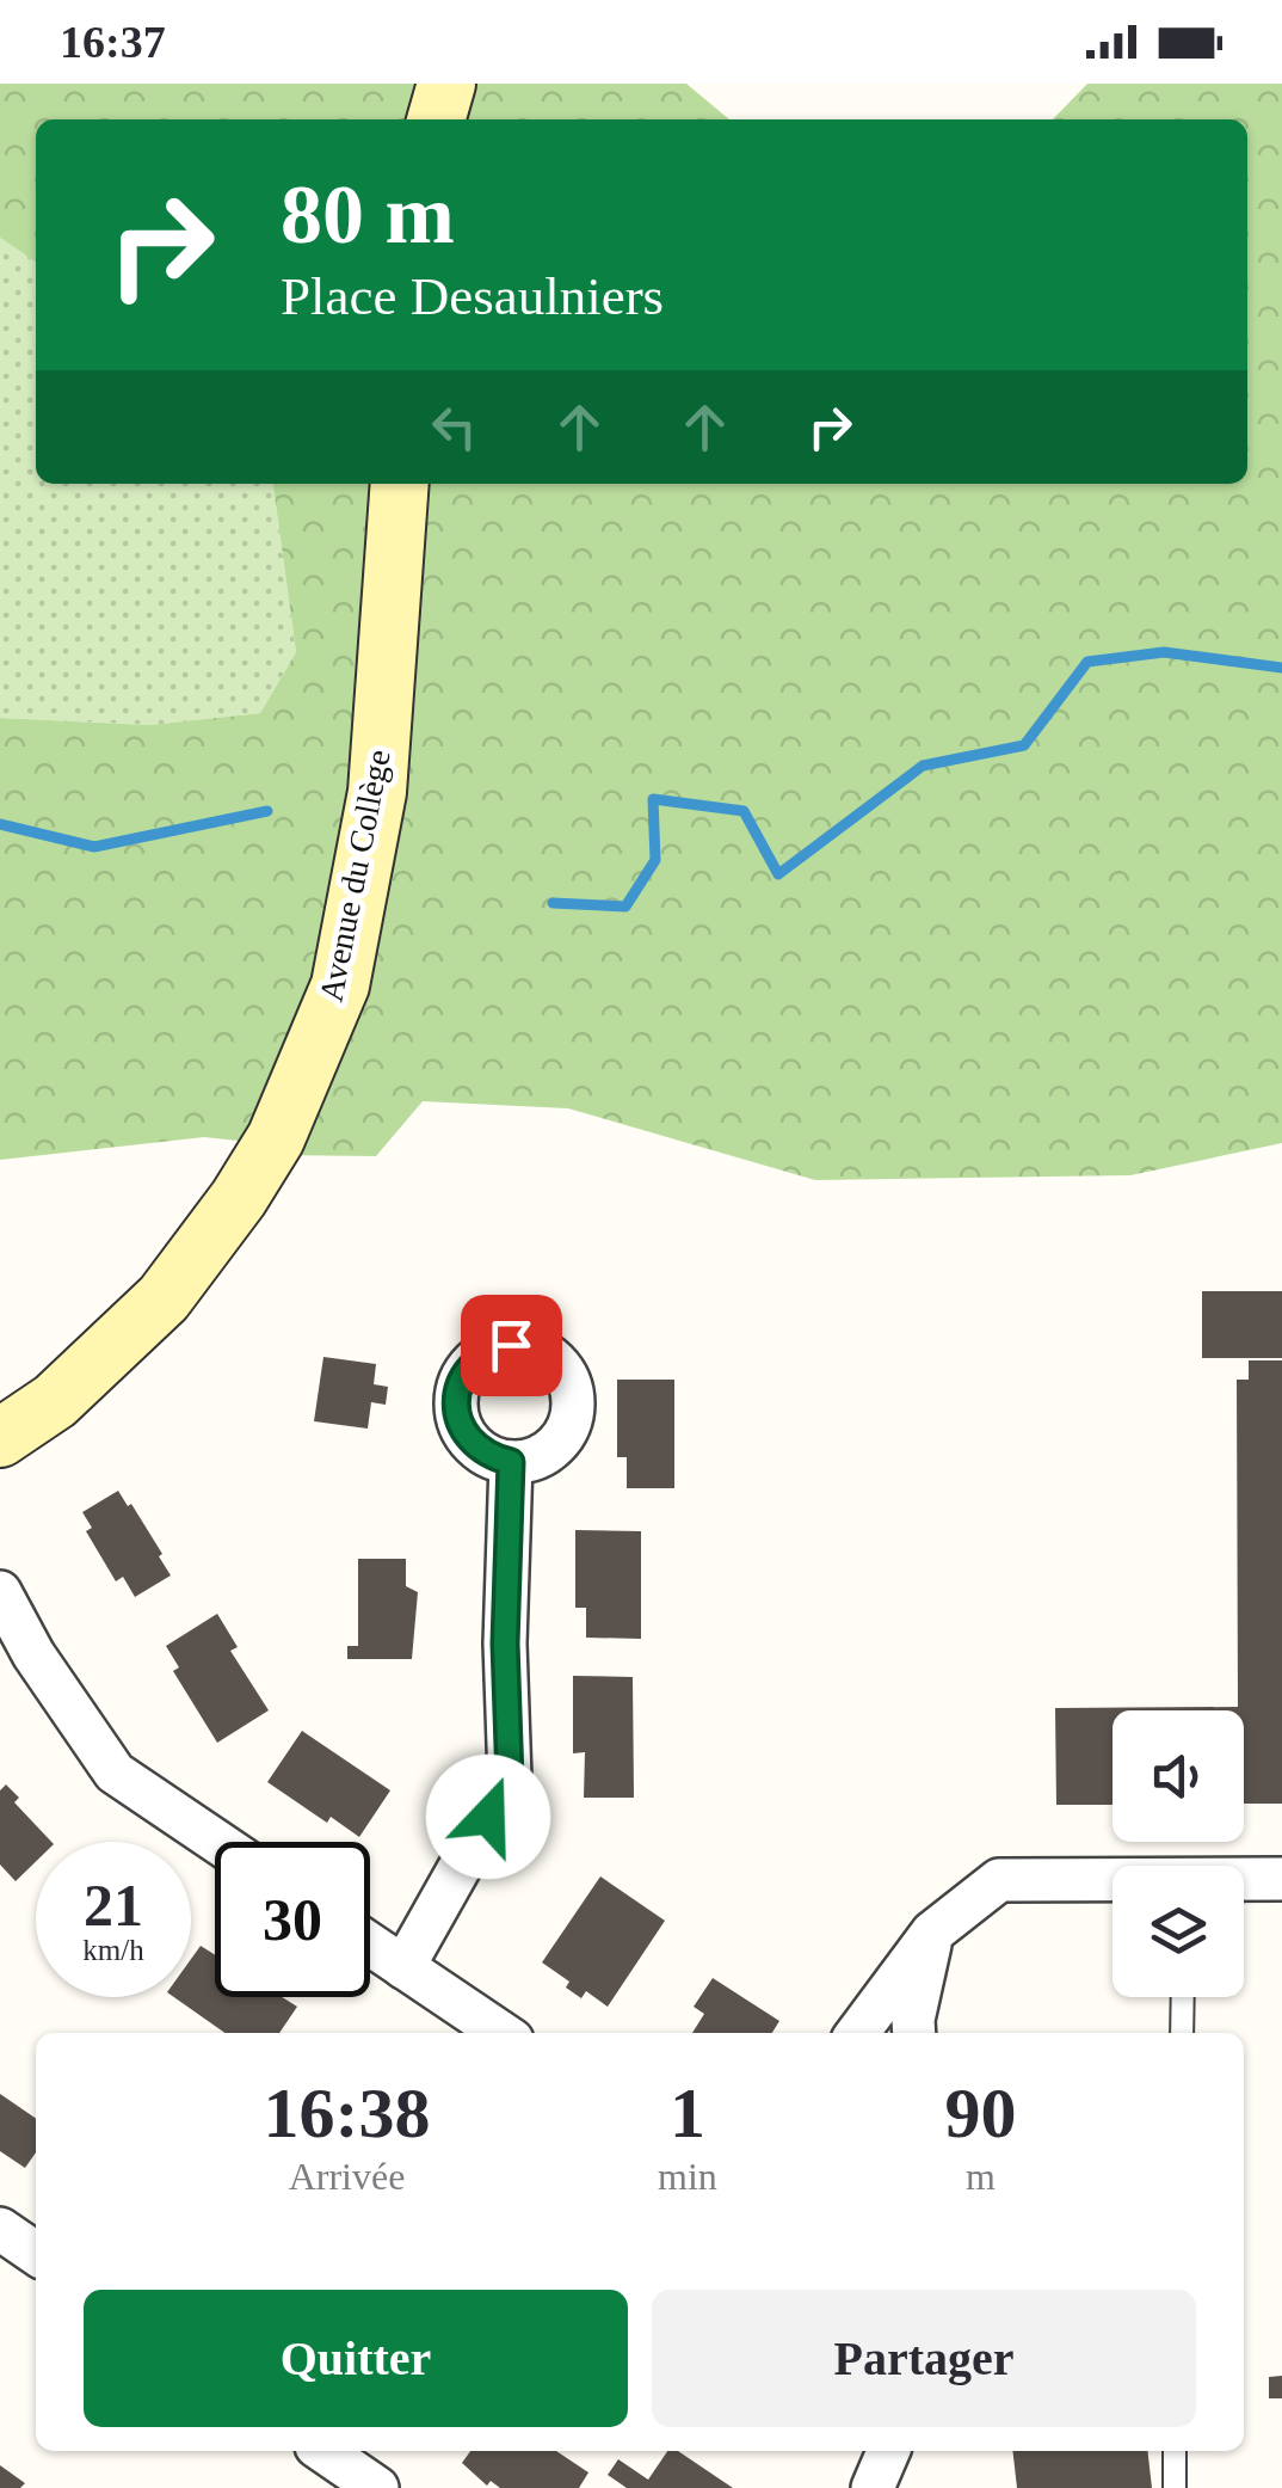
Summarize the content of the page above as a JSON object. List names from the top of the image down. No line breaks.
{"streets":{"street":["Avenue du Collège"]},"page":{"status":"16:37","turn":["80 m","Place Desaulniers"],"speed":"21 km/h","limit":"30","eta":["16:38","Arrivée","1","min","90","m"],"buttons":["Quitter","Partager"]}}
